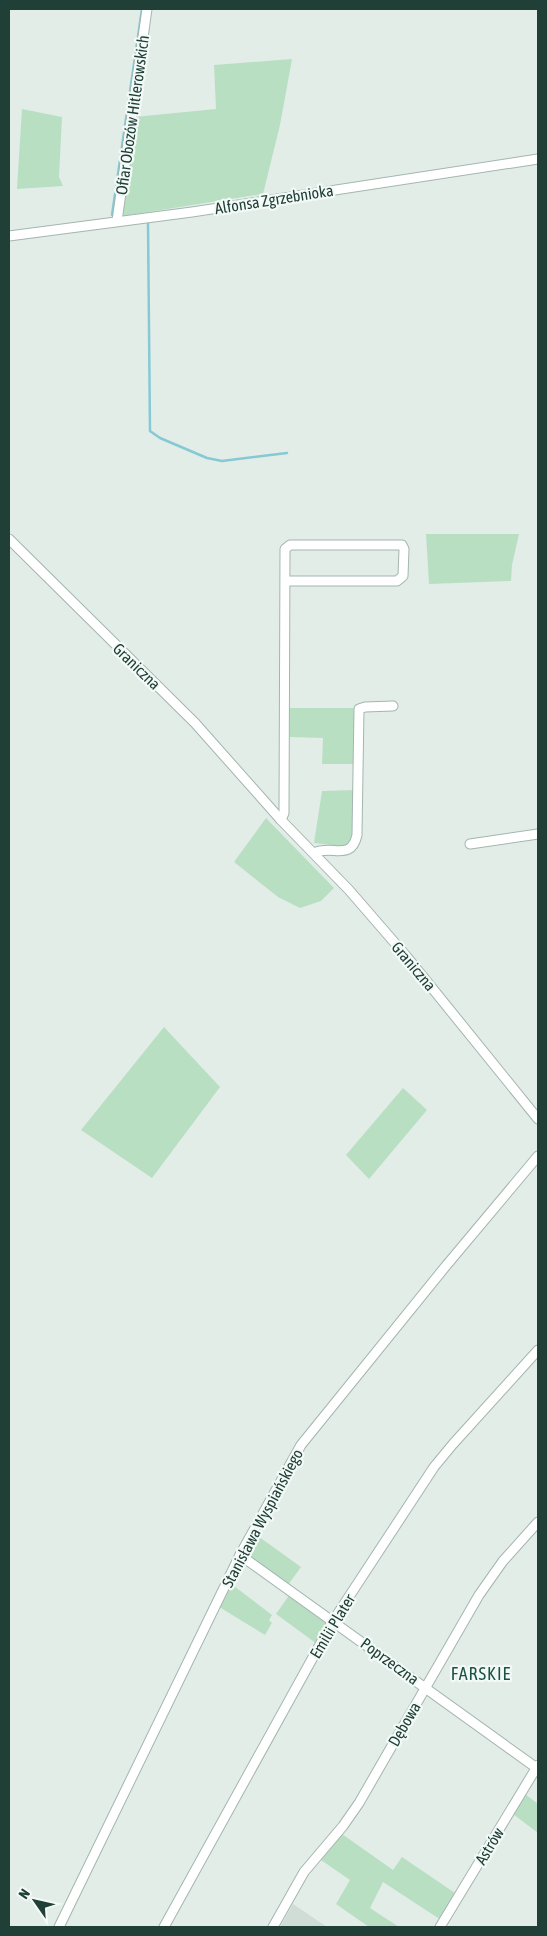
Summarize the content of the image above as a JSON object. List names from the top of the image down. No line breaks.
{"streets":{"street":["Ofiar Obozów Hitlerowskich","Alfonsa Zgrzebnioka","Graniczna","Stanisława Wyspiańskiego","Emilii Plater","Poprzeczna","Dębowa","Astrów"]},"crossings":[["Ofiar Obozów Hitlerowskich","Alfonsa Zgrzebnioka"],["Stanisława Wyspiańskiego","Poprzeczna"],["Emilii Plater","Poprzeczna"],["Poprzeczna","Dębowa"],["Poprzeczna","Astrów"]],"districts":["FARSKIE"],"north":"top left"}
